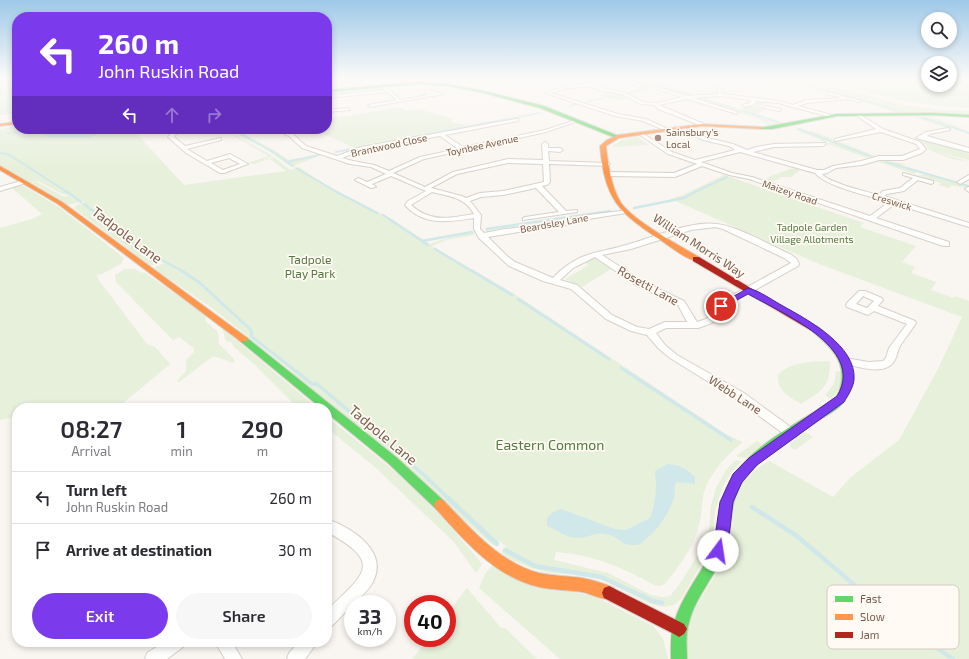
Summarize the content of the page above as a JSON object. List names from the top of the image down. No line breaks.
{"streets":{"street":["Brantwood Close","Toynbee Avenue","Maizey Road","Creswick","Beardsley Lane","Tadpole Lane","William Morris Way","Rosetti Lane","Webb Lane"]},"crossings":[["Brantwood Close","Toynbee Avenue"],["Beardsley Lane","William Morris Way"],["Tadpole Lane","William Morris Way"],["William Morris Way","Webb Lane"]],"parks":["Tadpole Garden Village Allotments","Tadpole Play Park","Eastern Common"],"places":["Sainsbury's Local"],"legend":["Fast","Slow","Jam"],"page":{"turn":["260 m","John Ruskin Road"],"eta":["08:27","Arrival","1","min","290","m"],"list":[{"name":"Turn left","note":"John Ruskin Road","value":"260 m"},{"name":"Arrive at destination","value":"30 m"}],"buttons":["Exit","Share"],"speed":"33 km/h","limit":"40"}}
